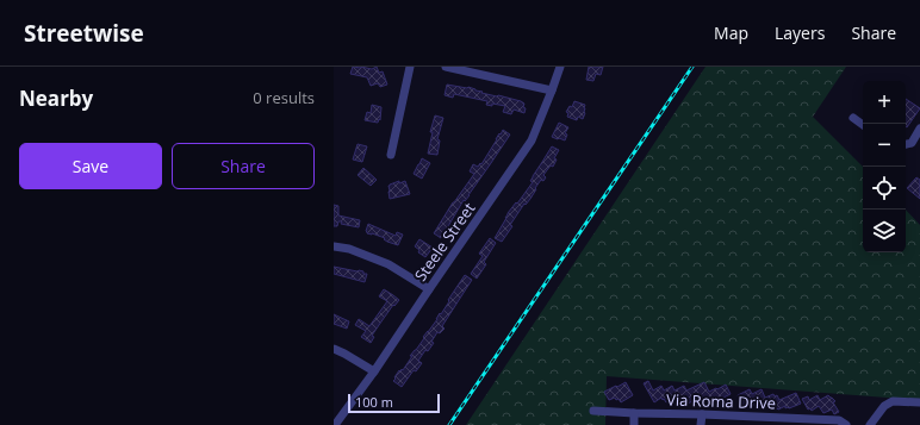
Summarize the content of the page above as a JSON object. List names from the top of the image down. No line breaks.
{"streets":{"street":["Steele Street","Via Roma Drive"]},"scale_bar":"100 m","page":{"header":"Streetwise","nav":["Map","Layers","Share"],"heading":["Nearby","0 results"],"map_buttons":["+","−"],"buttons":["Save","Share"],"scale":"100 m"}}
